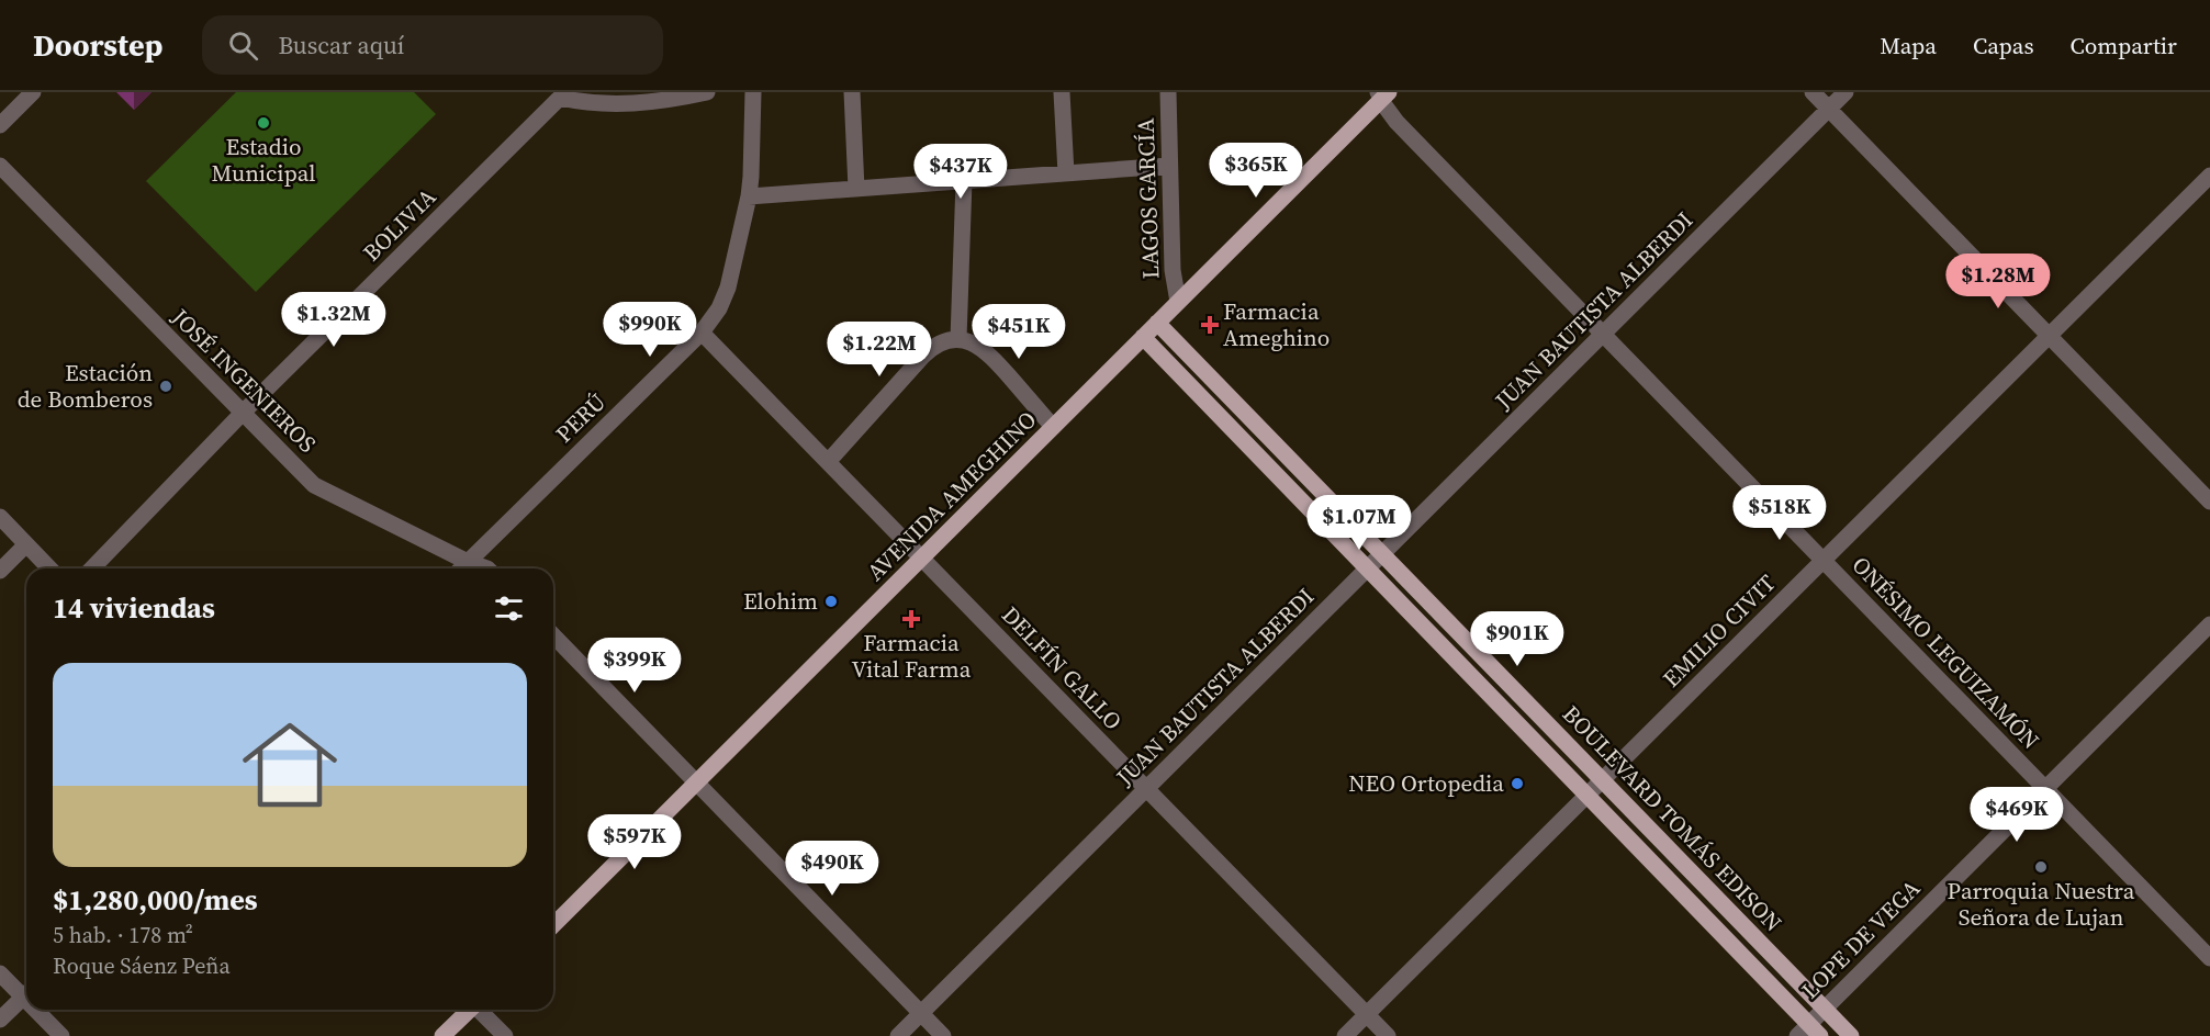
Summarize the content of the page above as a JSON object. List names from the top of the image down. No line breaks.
{"streets":{"main road":["AVENIDA AMEGHINO","BOULEVARD TOMÁS EDISON"],"street":["LAGOS GARCÍA","BOLIVIA","JUAN BAUTISTA ALBERDI","JOSÉ INGENIEROS","PERÚ","EMILIO CIVIT","ONÉSIMO LEGUIZAMÓN","DELFÍN GALLO","LOPE DE VEGA"]},"crossings":[["LAGOS GARCÍA","AVENIDA AMEGHINO"],["BOLIVIA","JOSÉ INGENIEROS"],["JUAN BAUTISTA ALBERDI","ONÉSIMO LEGUIZAMÓN"],["JUAN BAUTISTA ALBERDI","DELFÍN GALLO"],["JUAN BAUTISTA ALBERDI","BOULEVARD TOMÁS EDISON"],["JOSÉ INGENIEROS","PERÚ"],["PERÚ","DELFÍN GALLO"],["AVENIDA AMEGHINO","ONÉSIMO LEGUIZAMÓN"],["AVENIDA AMEGHINO","DELFÍN GALLO"],["AVENIDA AMEGHINO","BOULEVARD TOMÁS EDISON"],["EMILIO CIVIT","ONÉSIMO LEGUIZAMÓN"],["EMILIO CIVIT","DELFÍN GALLO"],["EMILIO CIVIT","BOULEVARD TOMÁS EDISON"],["ONÉSIMO LEGUIZAMÓN","LOPE DE VEGA"],["BOULEVARD TOMÁS EDISON","LOPE DE VEGA"]],"places":{"other":["Estadio Municipal","Estación de Bomberos","Elohim","NEO Ortopedia","Parroquia Nuestra Señora de Lujan"],"health":["Farmacia Ameghino","Farmacia Vital Farma"]},"page":{"header":"Doorstep","search":"Buscar aquí","nav":["Mapa","Capas","Compartir"],"price":["$365K","$437K","$1.28M","$1.32M","$990K","$451K","$1.22M","$518K","$1.07M","$901K","$399K","$469K","$597K","$490K"],"heading":"14 viviendas","list":[{"name":"$1,280,000/mes","note":"5 hab. · 178 m² · Roque Sáenz Peña"}]}}
